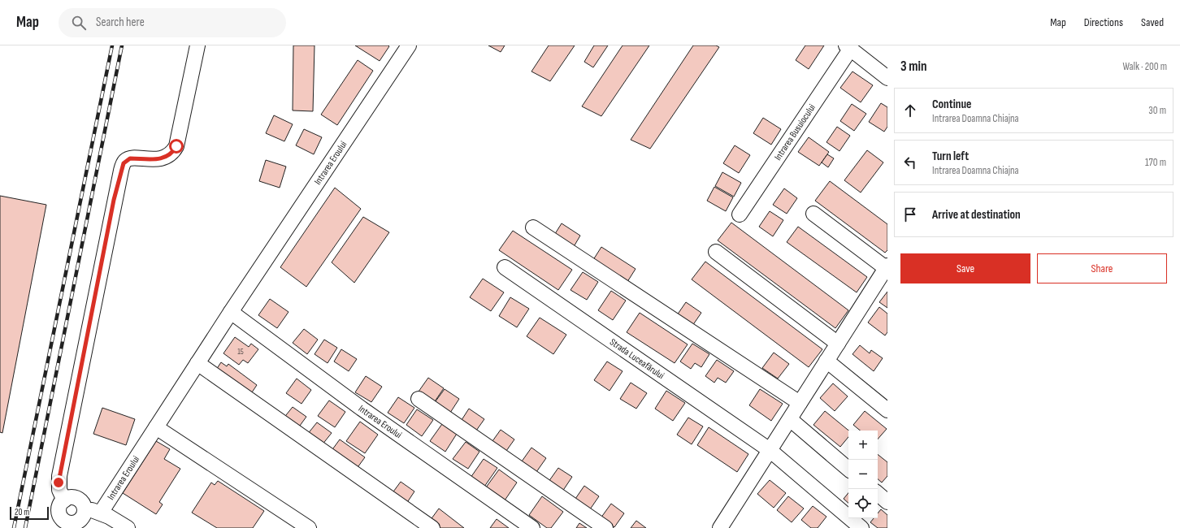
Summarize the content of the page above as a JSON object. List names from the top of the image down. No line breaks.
{"streets":{"street":["Intrarea Busuiocului","Intrarea Eroului","Strada Luceafărului"]},"house_numbers":["15"],"scale_bar":"20 m","page":{"header":"Map","search":"Search here","nav":["Map","Directions","Saved"],"heading":["3 min","Walk · 200 m"],"list":[["Continue","Intrarea Doamna Chiajna","30 m"],["Turn left","Intrarea Doamna Chiajna","170 m"],"Arrive at destination"],"buttons":["Save","Share"],"map_buttons":["+","−"],"scale":"20 m"}}
